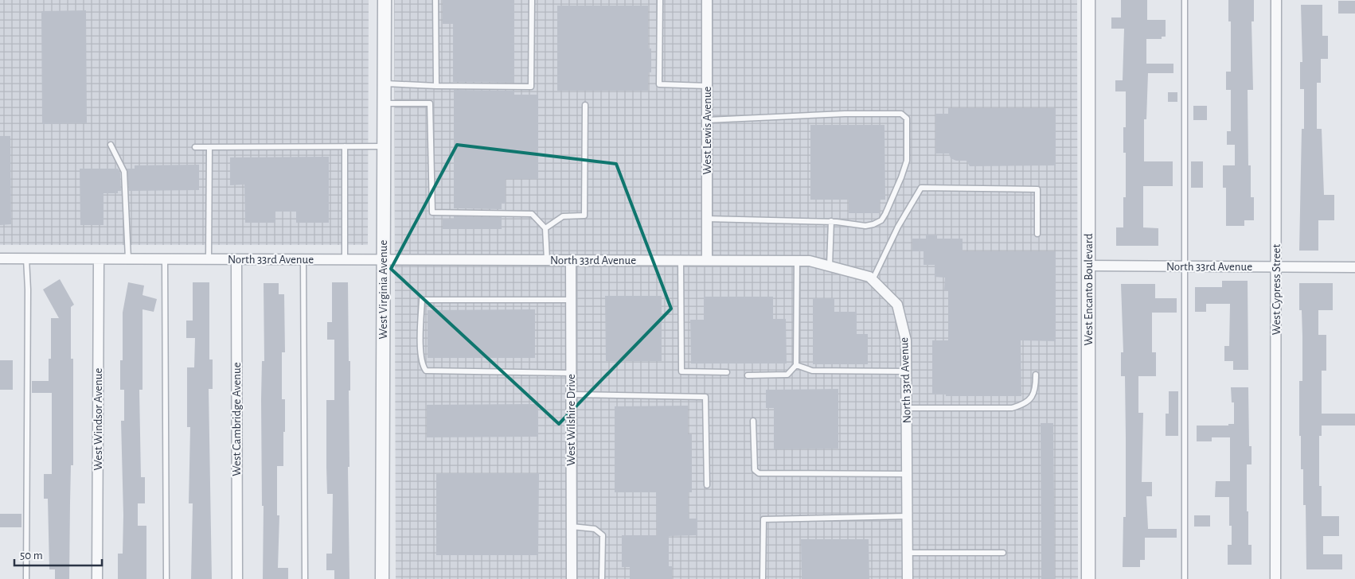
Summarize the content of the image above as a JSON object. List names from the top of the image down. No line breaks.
{"streets":{"street":["West Lewis Avenue","North 33rd Avenue","West Virginia Avenue","West Encanto Boulevard","West Cypress Street","West Windsor Avenue","West Cambridge Avenue","West Wilshire Drive"]},"crossings":[["West Lewis Avenue","North 33rd Avenue"],["North 33rd Avenue","West Virginia Avenue"],["North 33rd Avenue","West Encanto Boulevard"],["North 33rd Avenue","West Cypress Street"],["North 33rd Avenue","West Windsor Avenue"],["North 33rd Avenue","West Cambridge Avenue"],["North 33rd Avenue","West Wilshire Drive"]],"scale_bar":"50 m"}
